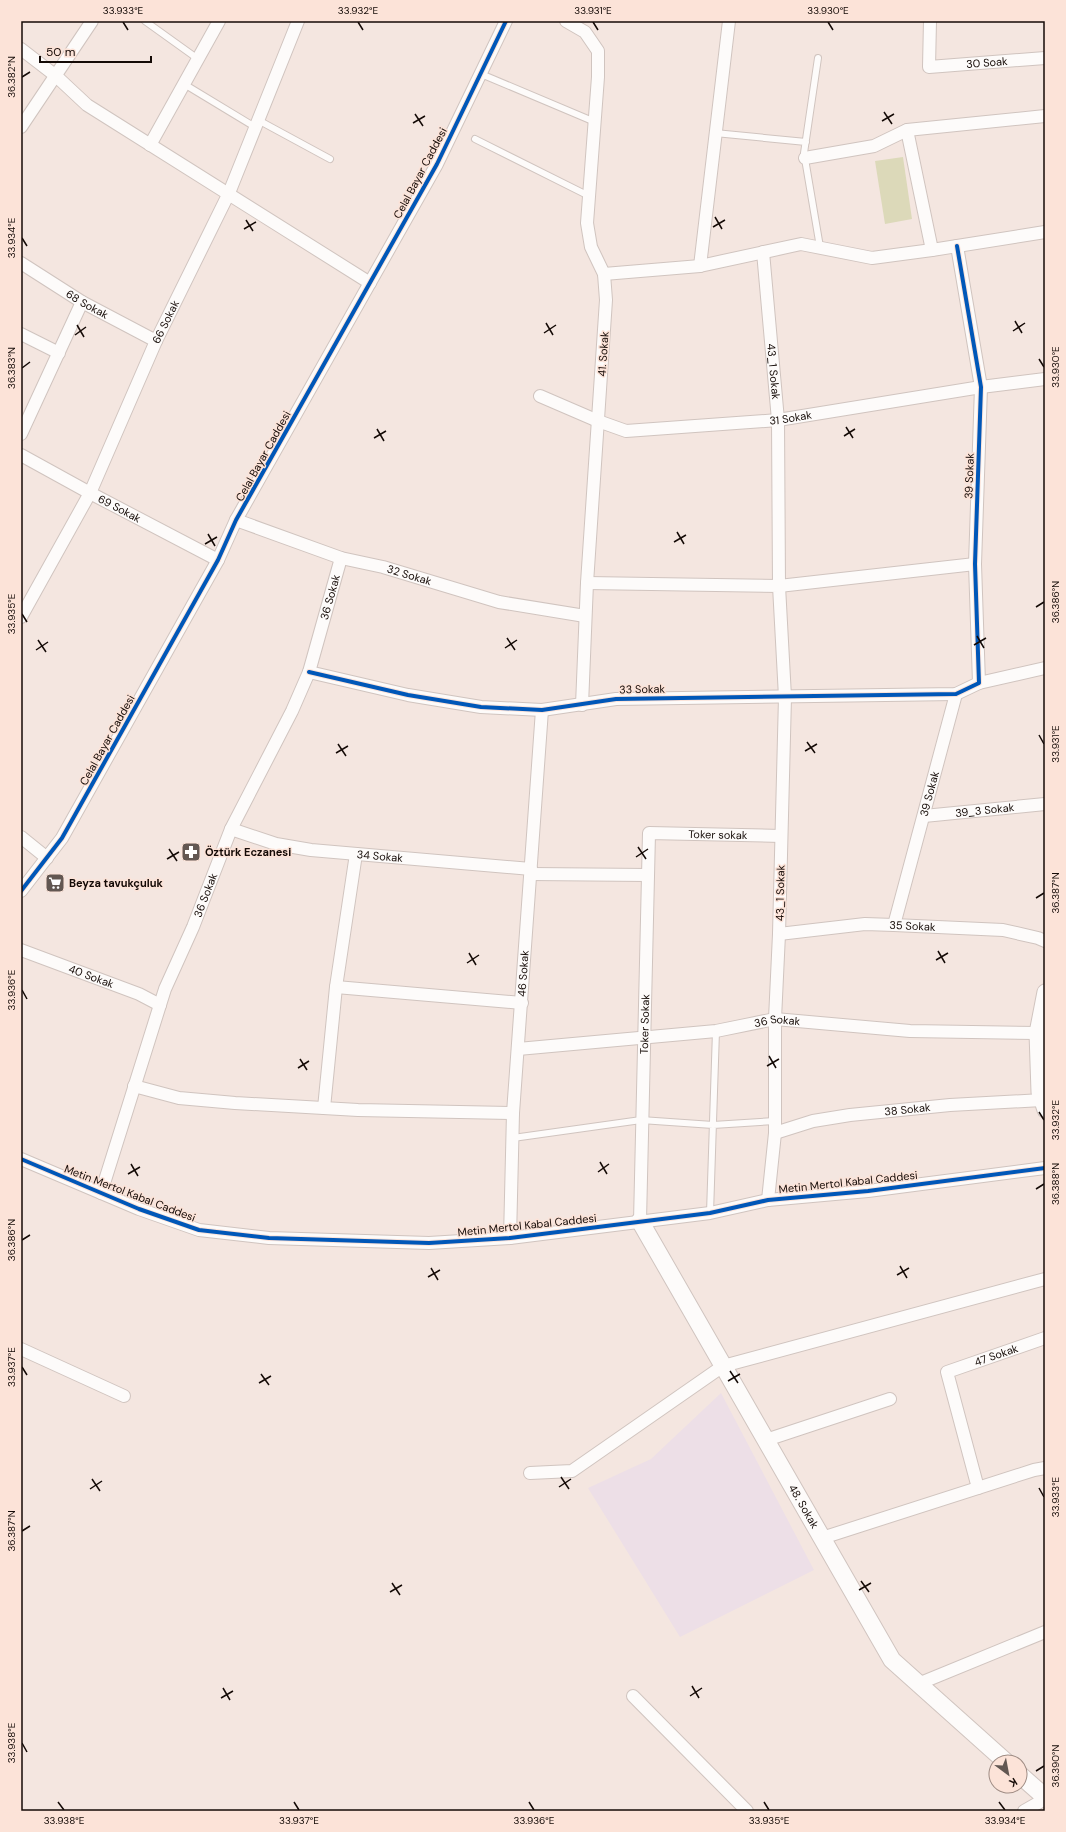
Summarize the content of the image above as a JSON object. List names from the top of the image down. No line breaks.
{"streets":{"main road":["48. Sokak"],"street":["30 Soak","Celal Bayar Caddesi","68 Sokak","66 Sokak","41. Sokak","43_1 Sokak","31 Sokak","39 Sokak","69 Sokak","32 Sokak","36 Sokak","33 Sokak","39_3 Sokak","Toker sokak","34 Sokak","35 Sokak","46 Sokak","40 Sokak","Toker Sokak","38 Sokak","Metin Mertol Kabal Caddesi","47 Sokak"]},"crossings":[["Celal Bayar Caddesi","69 Sokak"],["Celal Bayar Caddesi","32 Sokak"],["68 Sokak","66 Sokak"],["66 Sokak","69 Sokak"],["41. Sokak","31 Sokak"],["41. Sokak","32 Sokak"],["41. Sokak","33 Sokak"],["43_1 Sokak","31 Sokak"],["43_1 Sokak","36 Sokak"],["43_1 Sokak","33 Sokak"],["43_1 Sokak","Toker sokak"],["43_1 Sokak","35 Sokak"],["43_1 Sokak","38 Sokak"],["43_1 Sokak","Metin Mertol Kabal Caddesi"],["31 Sokak","39 Sokak"],["39 Sokak","33 Sokak"],["39 Sokak","39_3 Sokak"],["39 Sokak","35 Sokak"],["32 Sokak","36 Sokak"],["36 Sokak","33 Sokak"],["36 Sokak","34 Sokak"],["36 Sokak","46 Sokak"],["36 Sokak","40 Sokak"],["36 Sokak","Toker Sokak"],["36 Sokak","Metin Mertol Kabal Caddesi"],["33 Sokak","46 Sokak"],["Toker sokak","Toker Sokak"],["34 Sokak","46 Sokak"],["34 Sokak","Toker Sokak"],["46 Sokak","Metin Mertol Kabal Caddesi"],["Toker Sokak","Metin Mertol Kabal Caddesi"],["Toker Sokak","48. Sokak"],["Metin Mertol Kabal Caddesi","48. Sokak"]],"places":{"pharmacy":["Öztürk Eczanesi"],"supermarket":["Beyza tavukçuluk"]},"scale_bar":"50 m","north":"bottom right","coordinates":["33.933°E","33.932°E","33.931°E","33.930°E","36.382°N","33.934°E","36.383°N","36.386°N","33.935°E","36.387°N","33.936°E","36.388°N","33.937°E","33.938°E","36.390°N"]}
